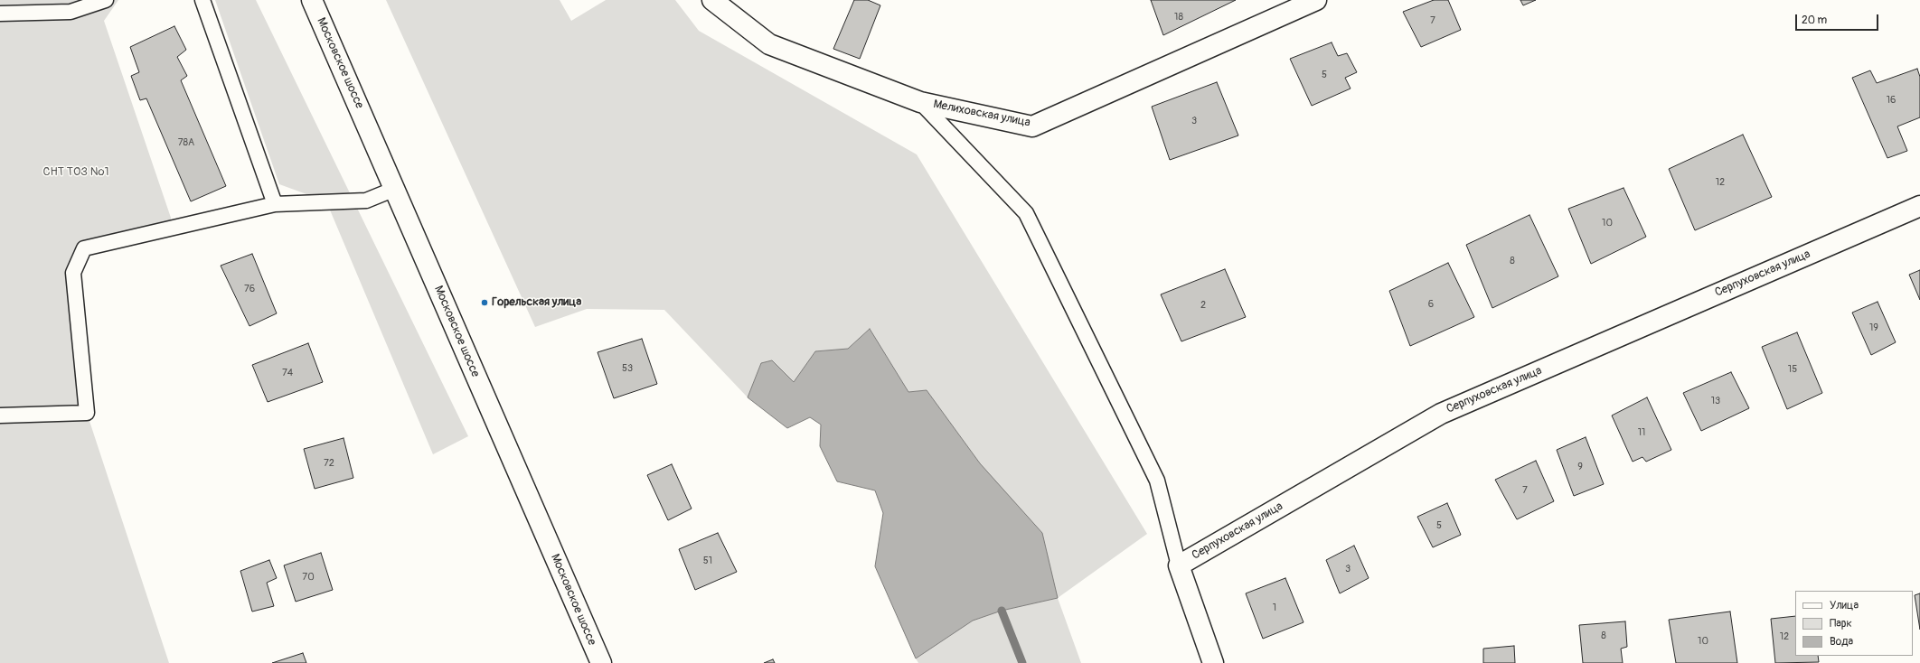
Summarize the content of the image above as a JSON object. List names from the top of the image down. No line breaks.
{"streets":{"street":["Московское шоссе","Мелиховская улица","Серпуховская улица"]},"parks":["СНТ ТОЗ №1"],"places":["Горельская улица"],"house_numbers":["18","7","5","16","3","78А","12","10","8","76","6","2","19","53","15","74","13","11","72","9","7","5","51","3","70","1","8","12","10"],"legend":["Улица","Парк","Вода"],"scale_bar":"20 m"}
